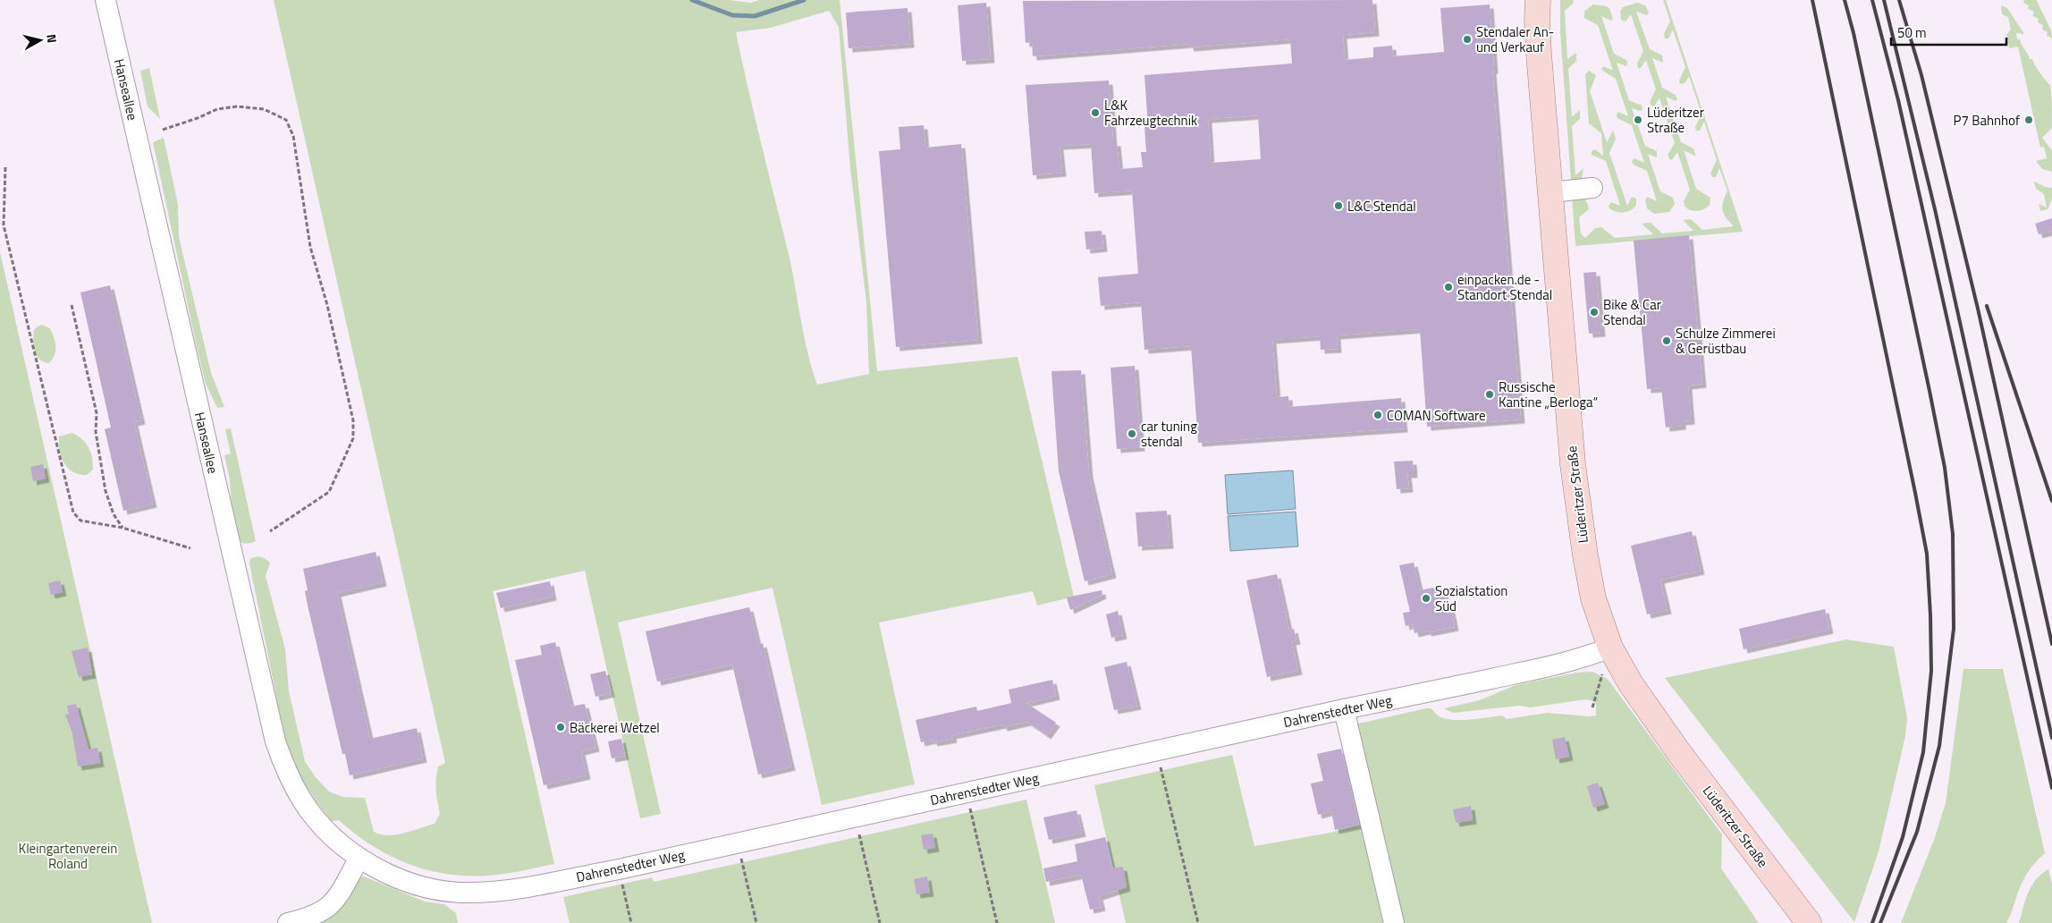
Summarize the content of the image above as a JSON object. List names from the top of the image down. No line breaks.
{"streets":{"main road":["Lüderitzer Straße"],"street":["Hanseallee","Dahrenstedter Weg"]},"crossings":[["Hanseallee","Dahrenstedter Weg"],["Lüderitzer Straße","Dahrenstedter Weg"]],"parks":["Kleingartenverein Roland"],"places":["Stendaler An- und Verkauf","L&K Fahrzeugtechnik","Lüderitzer Straße","P7 Bahnhof","L&C Stendal","einpacken.de - Standort Stendal","Bike & Car Stendal","Schulze Zimmerei & Gerüstbau","Russische Kantine „Berloga“","COMAN Software","car tuning stendal","Sozialstation Süd","Bäckerei Wetzel"],"scale_bar":"50 m","north":"right"}
